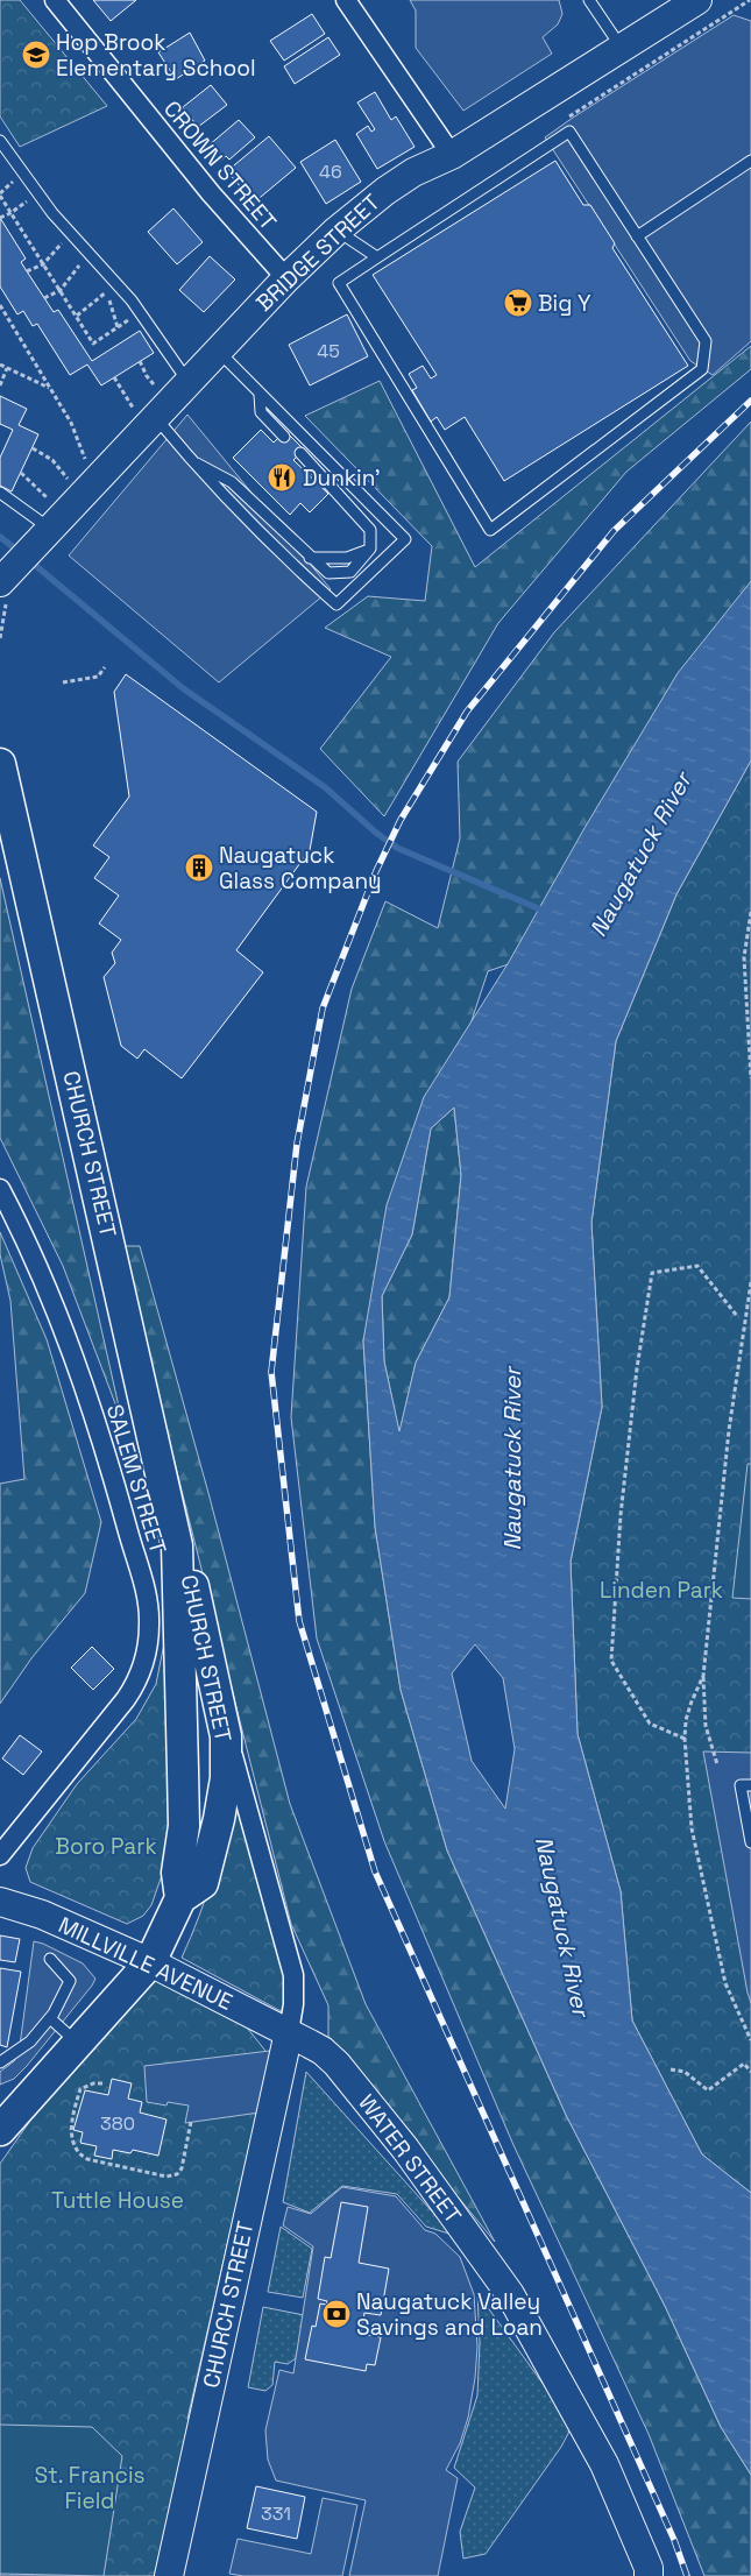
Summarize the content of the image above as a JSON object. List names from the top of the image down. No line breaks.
{"streets":{"main road":["CHURCH STREET"],"street":["CROWN STREET","BRIDGE STREET","SALEM STREET","MILLVILLE AVENUE","WATER STREET"]},"crossings":[["CROWN STREET","BRIDGE STREET"],["CHURCH STREET","MILLVILLE AVENUE"],["CHURCH STREET","WATER STREET"],["MILLVILLE AVENUE","WATER STREET"]],"water":["Naugatuck River"],"parks":["Linden Park","Boro Park","Tuttle House","St. Francis Field"],"places":{"school or university":["Hop Brook Elementary School"],"supermarket":["Big Y"],"restaurant":["Dunkin'"],"building":["Naugatuck Glass Company"],"bank":["Naugatuck Valley Savings and Loan"]},"house_numbers":["46","45","380","331"]}
